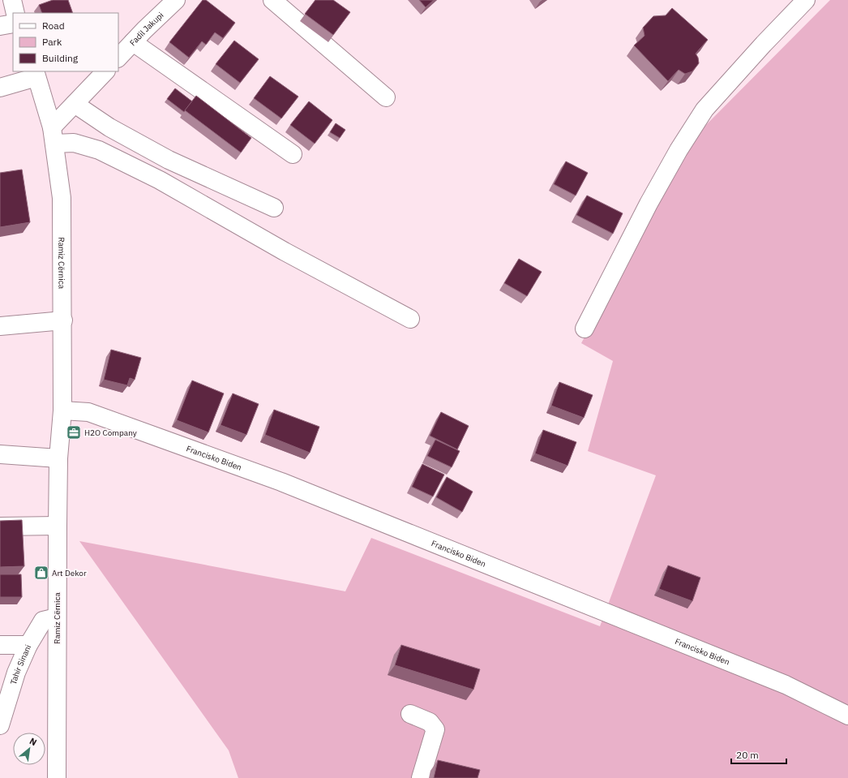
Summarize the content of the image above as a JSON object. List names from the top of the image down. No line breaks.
{"streets":{"street":["Fadil Jakupi","Ramiz Cërnica","Francisko Biden","Tahir Sinani"]},"crossings":[["Ramiz Cërnica","Francisko Biden"],["Ramiz Cërnica","Tahir Sinani"]],"places":{"office":["H2O Company"],"shop":["Art Dekor"]},"legend":["Road","Park","Building"],"scale_bar":"20 m","north":"top right"}
